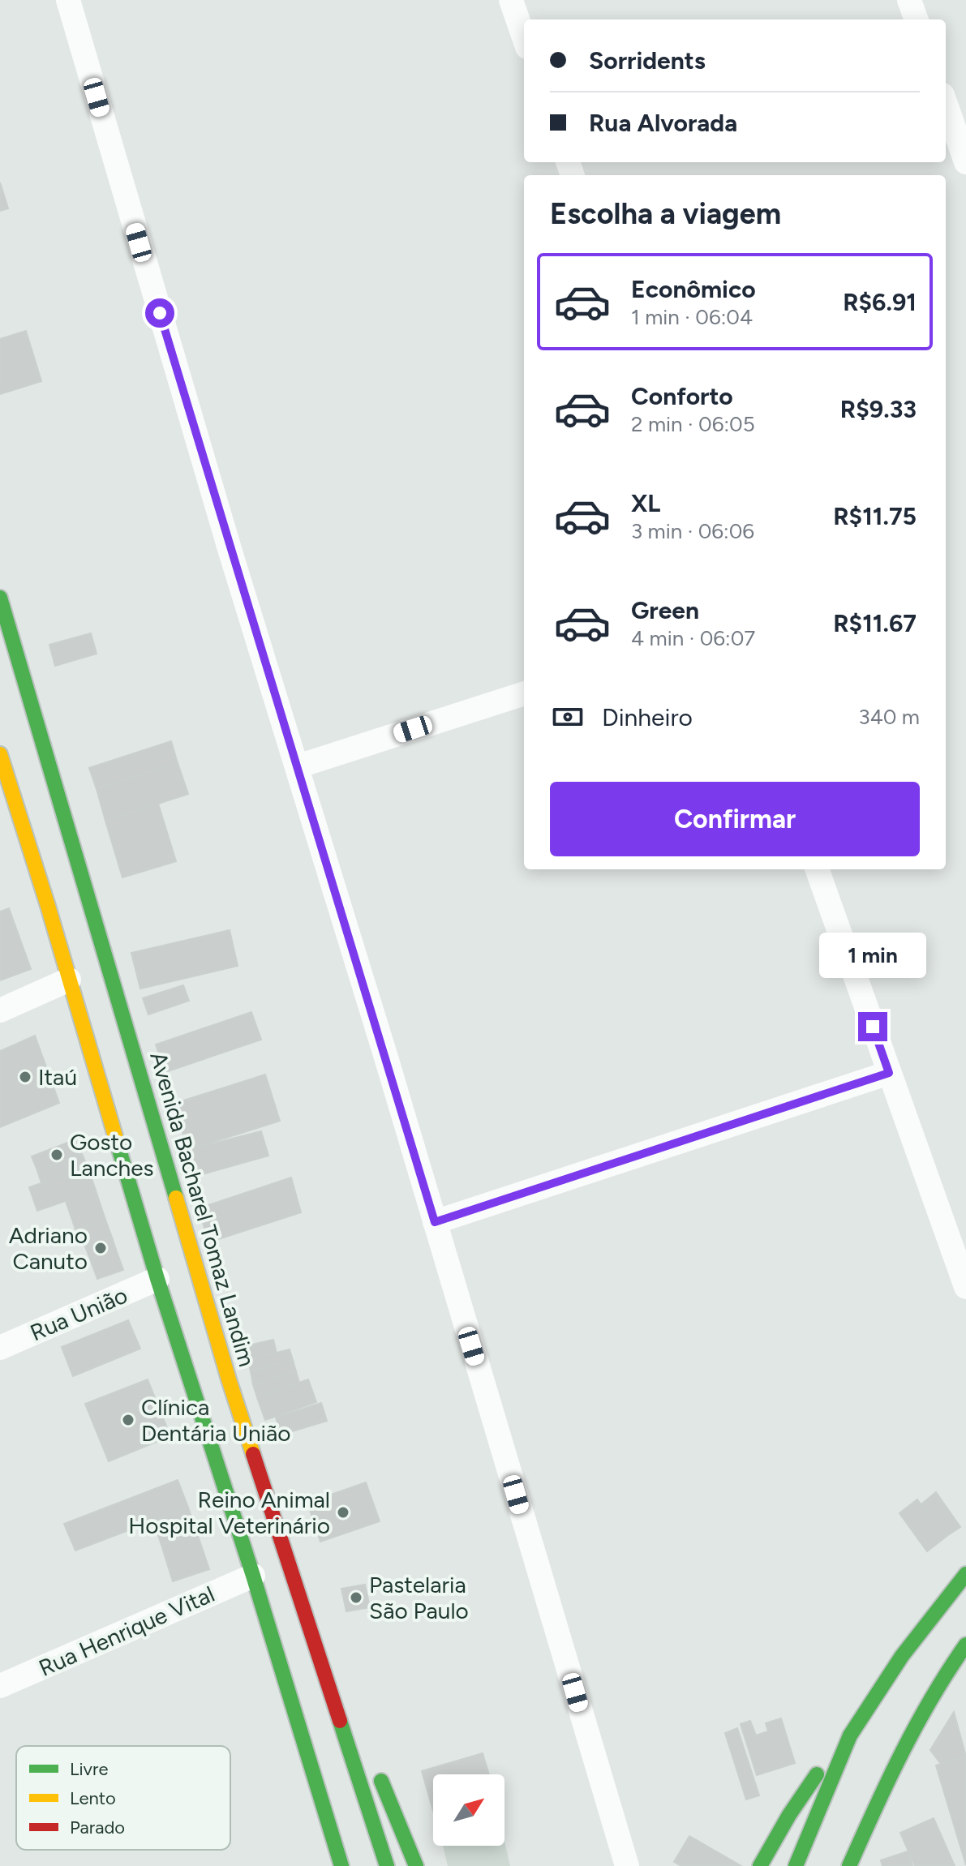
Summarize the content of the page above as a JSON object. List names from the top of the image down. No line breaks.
{"streets":{"main road":["Avenida Bacharel Tomaz Landim"],"street":["Rua União","Rua Henrique Vital"]},"places":["Itaú","Gosto Lanches","Adriano Canuto","Clínica Dentária União","Reino Animal Hospital Veterinário","Pastelaria São Paulo"],"legend":["Livre","Lento","Parado"],"north":"top right","page":{"banner":["Sorridents","Rua Alvorada"],"heading":"Escolha a viagem","list":[{"name":"Econômico","note":"1 min · 06:04","value":"R$6.91"},{"name":"Conforto","note":"2 min · 06:05","value":"R$9.33"},{"name":"XL","note":"3 min · 06:06","value":"R$11.75"},{"name":"Green","note":"4 min · 06:07","value":"R$11.67"}],"pay":["Dinheiro","340 m"],"buttons":"Confirmar","bubble":"1 min"}}
